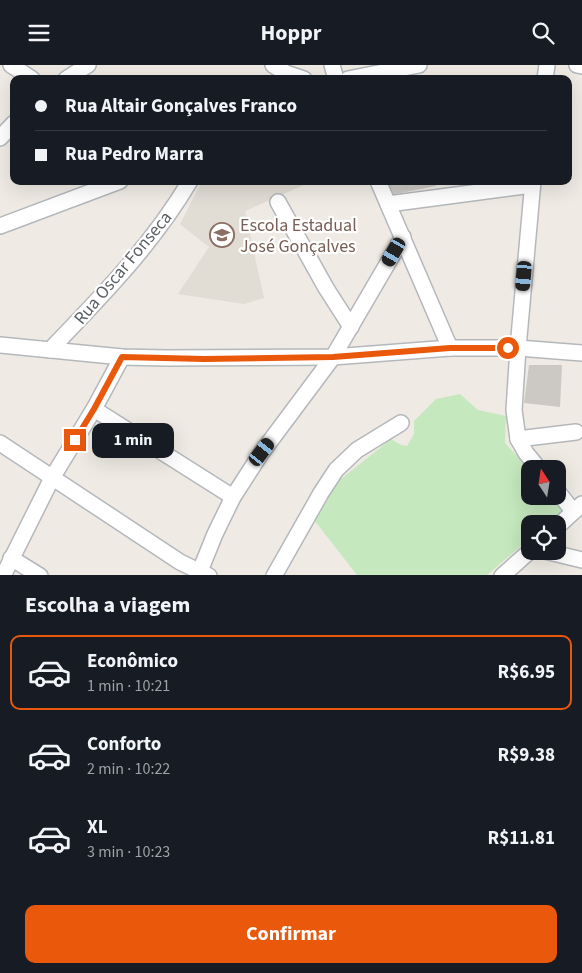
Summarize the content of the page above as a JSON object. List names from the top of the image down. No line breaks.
{"streets":{"street":["Rua Oscar Fonseca"]},"places":{"school or university":["Escola Estadual José Gonçalves"]},"north":"top","page":{"header":"Hoppr","banner":["Rua Altair Gonçalves Franco","Rua Pedro Marra"],"bubble":"1 min","heading":"Escolha a viagem","list":[{"name":"Econômico","note":"1 min · 10:21","value":"R$6.95"},{"name":"Conforto","note":"2 min · 10:22","value":"R$9.38"},{"name":"XL","note":"3 min · 10:23","value":"R$11.81"}],"buttons":"Confirmar"}}
